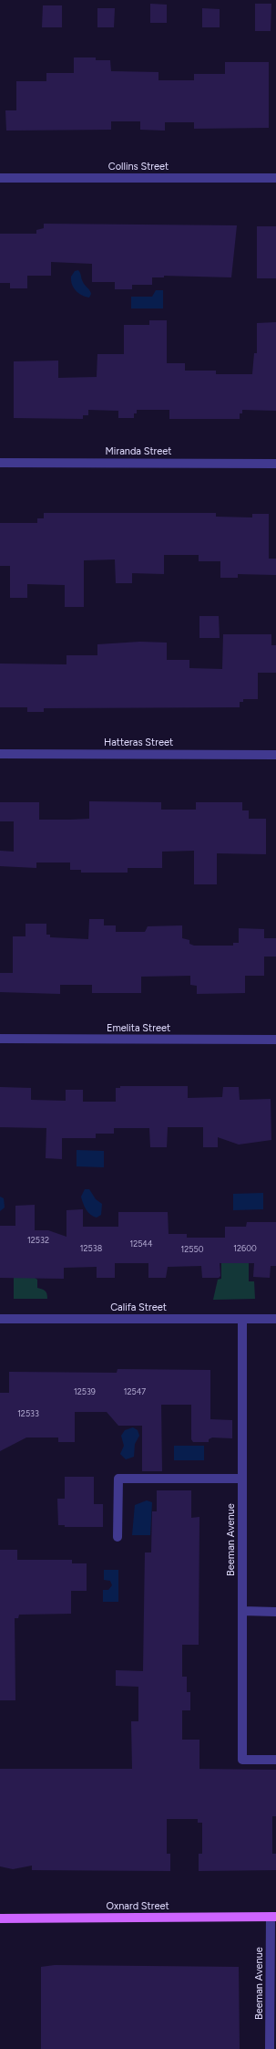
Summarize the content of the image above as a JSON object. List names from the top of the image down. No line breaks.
{"streets":{"main road":["Oxnard Street"],"street":["Collins Street","Miranda Street","Hatteras Street","Emelita Street","Califa Street","Beeman Avenue"]},"crossings":[["Califa Street","Beeman Avenue"],["Beeman Avenue","Oxnard Street"]],"house_numbers":["12532","12544","12538","12600","12550","12539","12547","12533"]}
